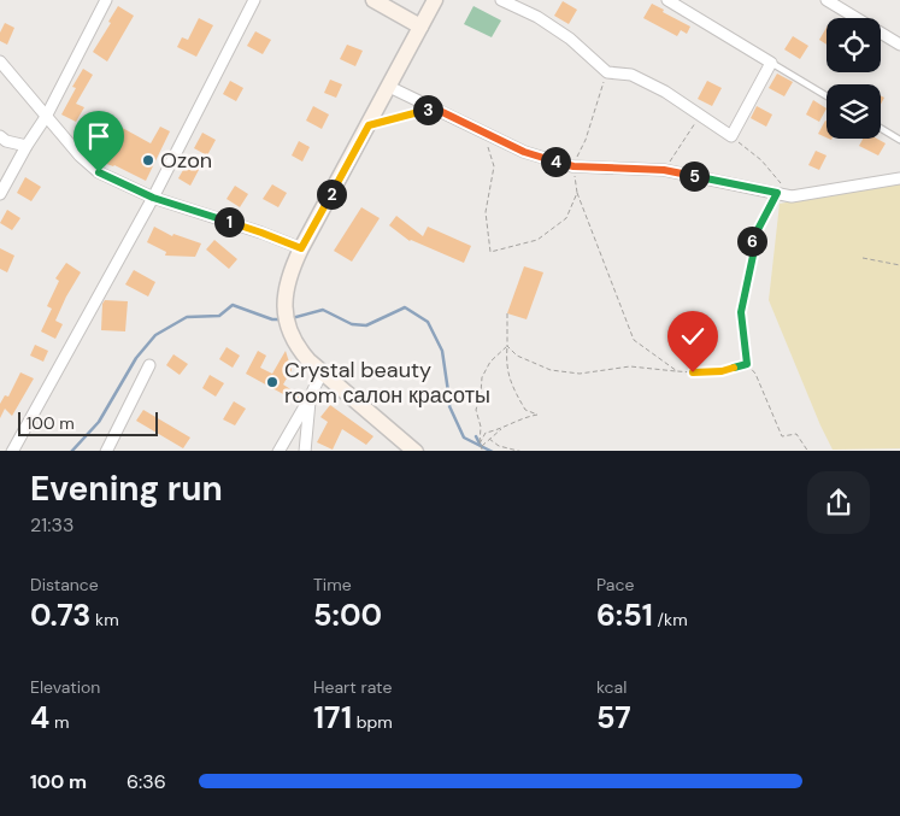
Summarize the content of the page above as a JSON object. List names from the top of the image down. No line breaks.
{"places":["Ozon","Crystal beauty room салон красоты"],"scale_bar":"100 m","page":{"pins":["3","4","5","2","1","6"],"scale":"100 m","heading":["Evening run","21:33"],"stats":[["Distance","0.73 km"],["Time","5:00"],["Pace","6:51 /km"],["Elevation","4 m"],["Heart rate","171 bpm"],["kcal","57"]],"list":[{"name":"100 m","note":"6:36"}]}}
